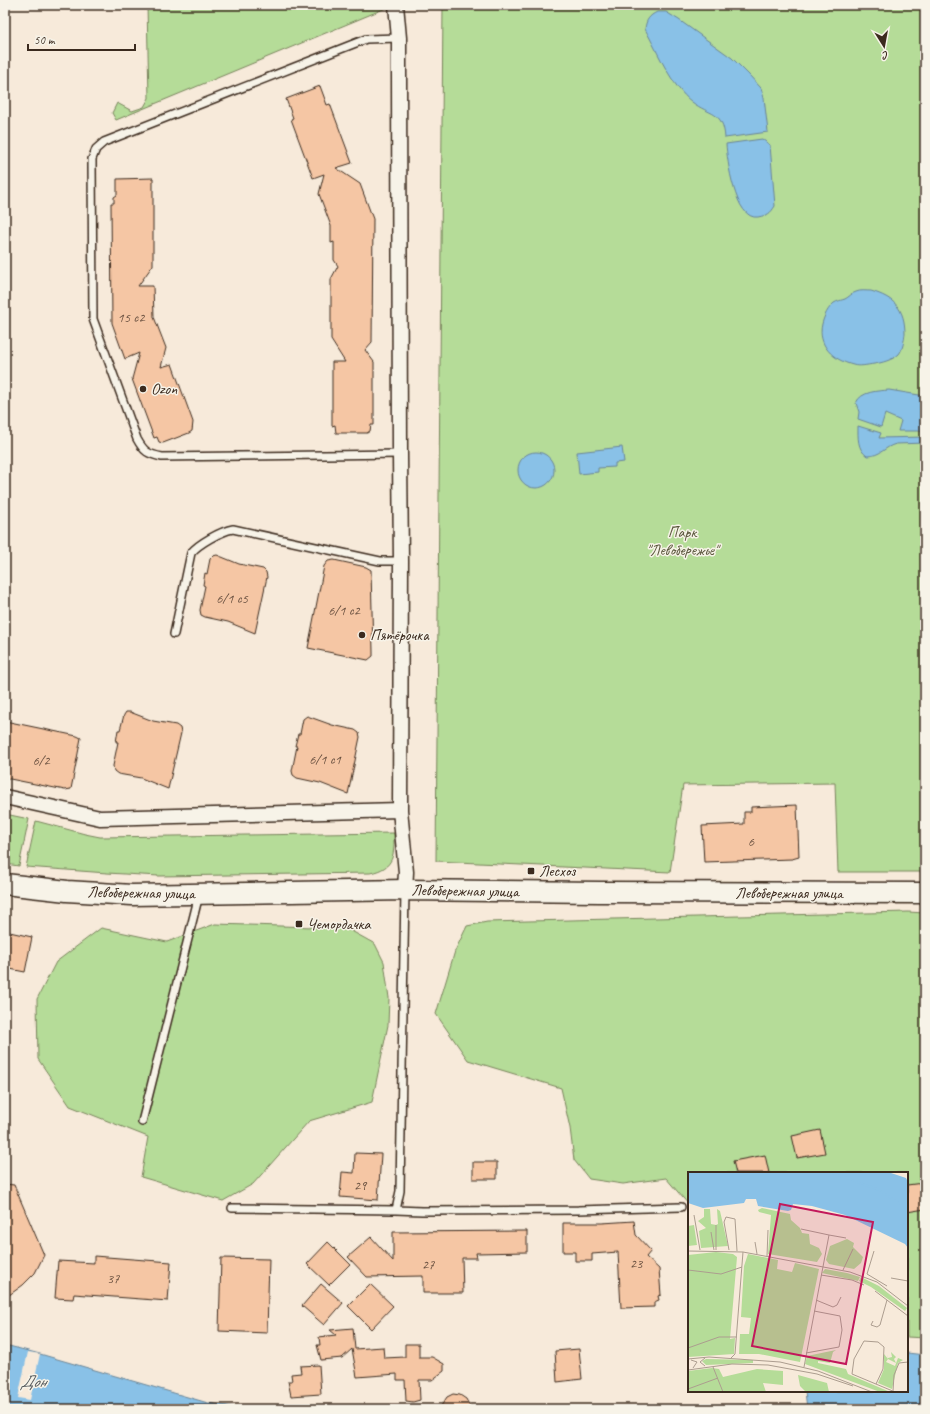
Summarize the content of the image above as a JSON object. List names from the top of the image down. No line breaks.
{"streets":{"main road":["Левобережная улица"]},"water":["Дон"],"parks":["Парк \"Левобережье\""],"places":{"other":["Ozon","Пятёрочка"],"transit":["Лесхоз","Чемордачка"]},"house_numbers":["15 с2","6/1 с5","6/1 с2","6/1 с1","6/2","6","29","23","27","37"],"scale_bar":"50 m","north":"bottom"}
